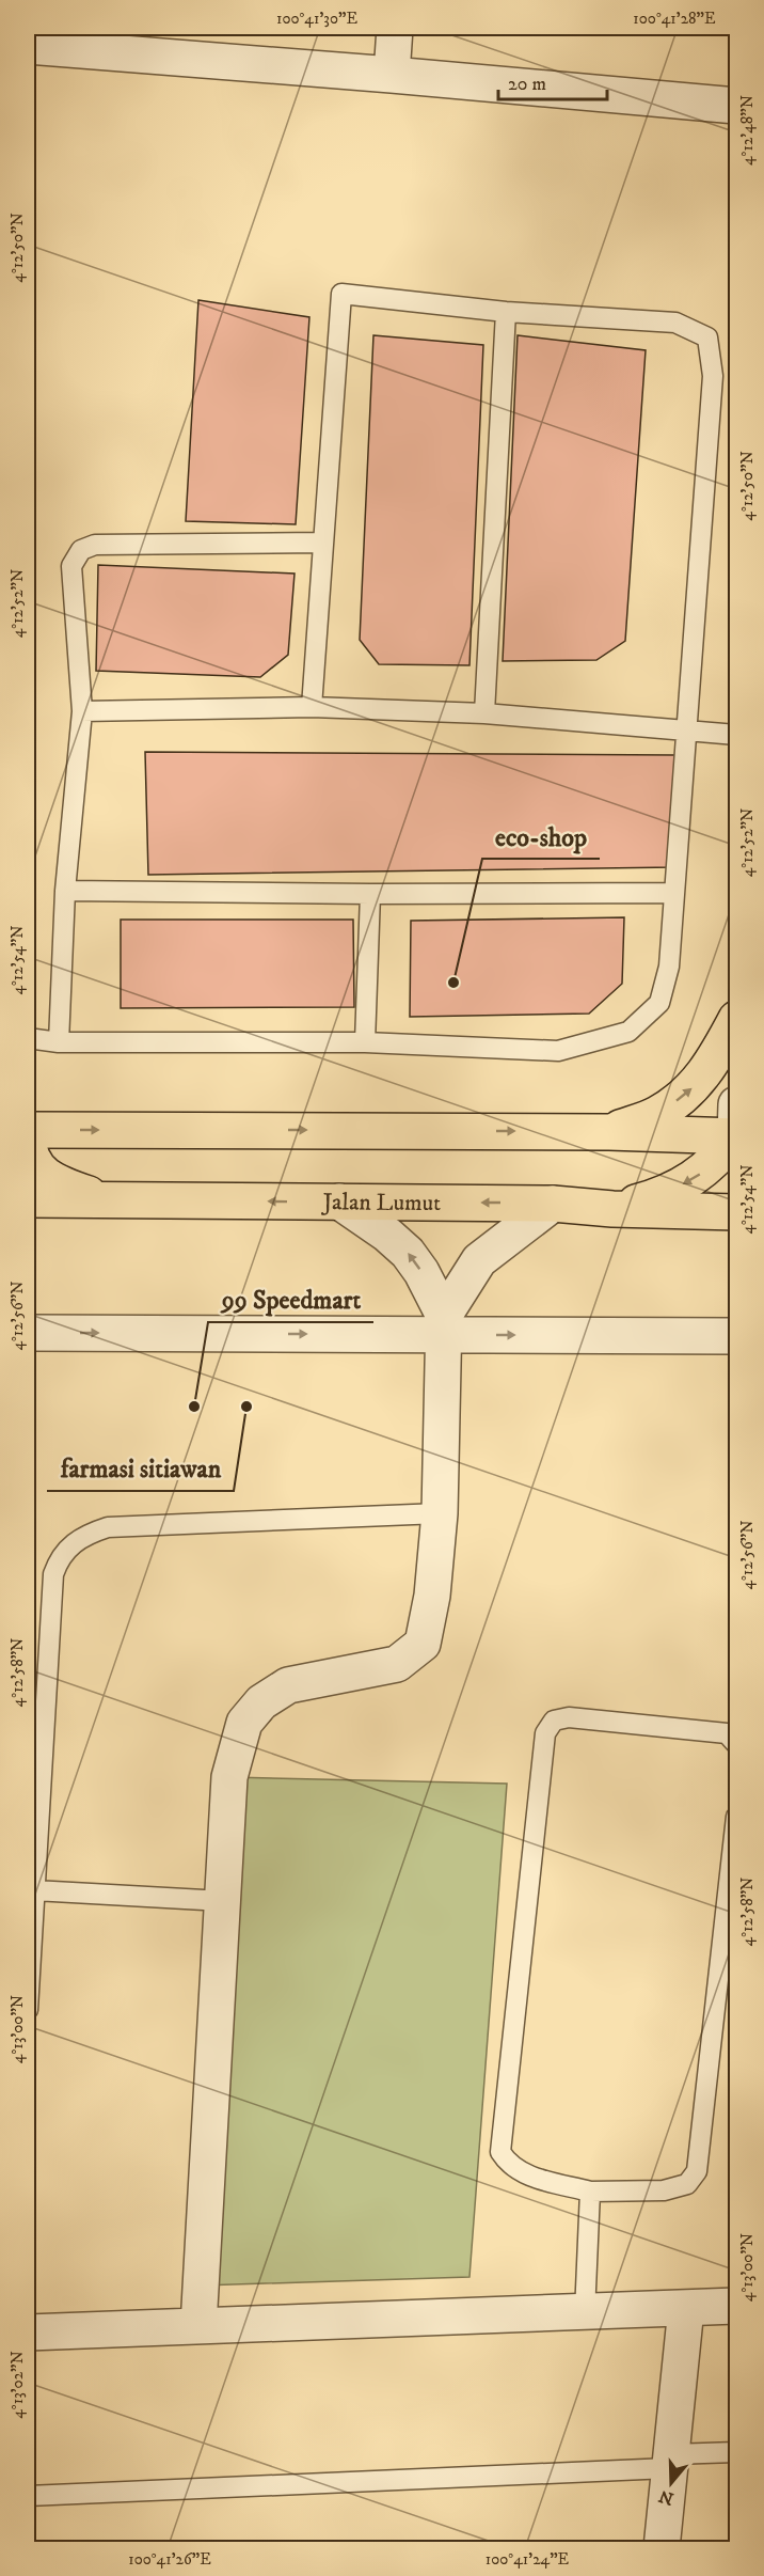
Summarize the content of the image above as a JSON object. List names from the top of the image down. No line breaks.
{"streets":{"main road":["Jalan Lumut"]},"places":["eco-shop","99 Speedmart","farmasi sitiawan"],"scale_bar":"20 m","north":"bottom","coordinates":["100°41'30\"E","100°41'28\"E","4°12'48\"N","4°12'50\"N","4°12'52\"N","4°12'54\"N","4°12'56\"N","4°12'58\"N","4°13'00\"N","4°13'02\"N","100°41'26\"E","100°41'24\"E"]}
